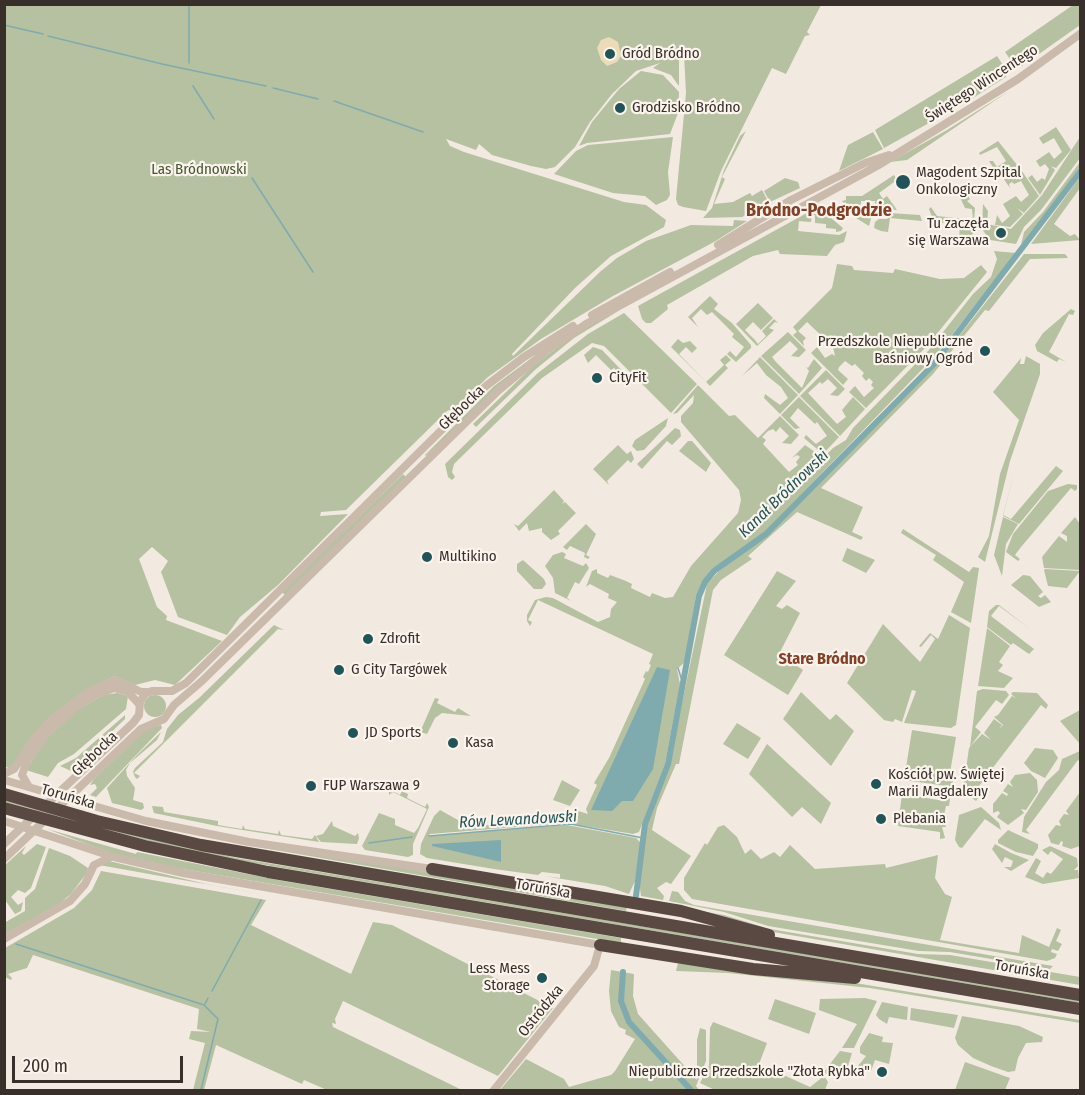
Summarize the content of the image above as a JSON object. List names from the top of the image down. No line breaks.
{"streets":{"highway":["Toruńska"],"street":["Świętego Wincentego","Głębocka","Ostródzka"]},"crossings":[["Świętego Wincentego","Głębocka"]],"districts":["Bródno-Podgrodzie","Stare Bródno"],"water":["Kanał Bródnowski","Rów Lewandowski"],"parks":["Las Bródnowski"],"places":["Gród Bródno","Grodzisko Bródno","Magodent Szpital Onkologiczny","Tu zaczęła się Warszawa","Przedszkole Niepubliczne Baśniowy Ogród","CityFit","Multikino","Zdrofit","G City Targówek","JD Sports","Kasa","Kościół pw. Świętej Marii Magdaleny","FUP Warszawa 9","Plebania","Less Mess Storage","Niepubliczne Przedszkole \"Złota Rybka\""],"scale_bar":"200 m"}
